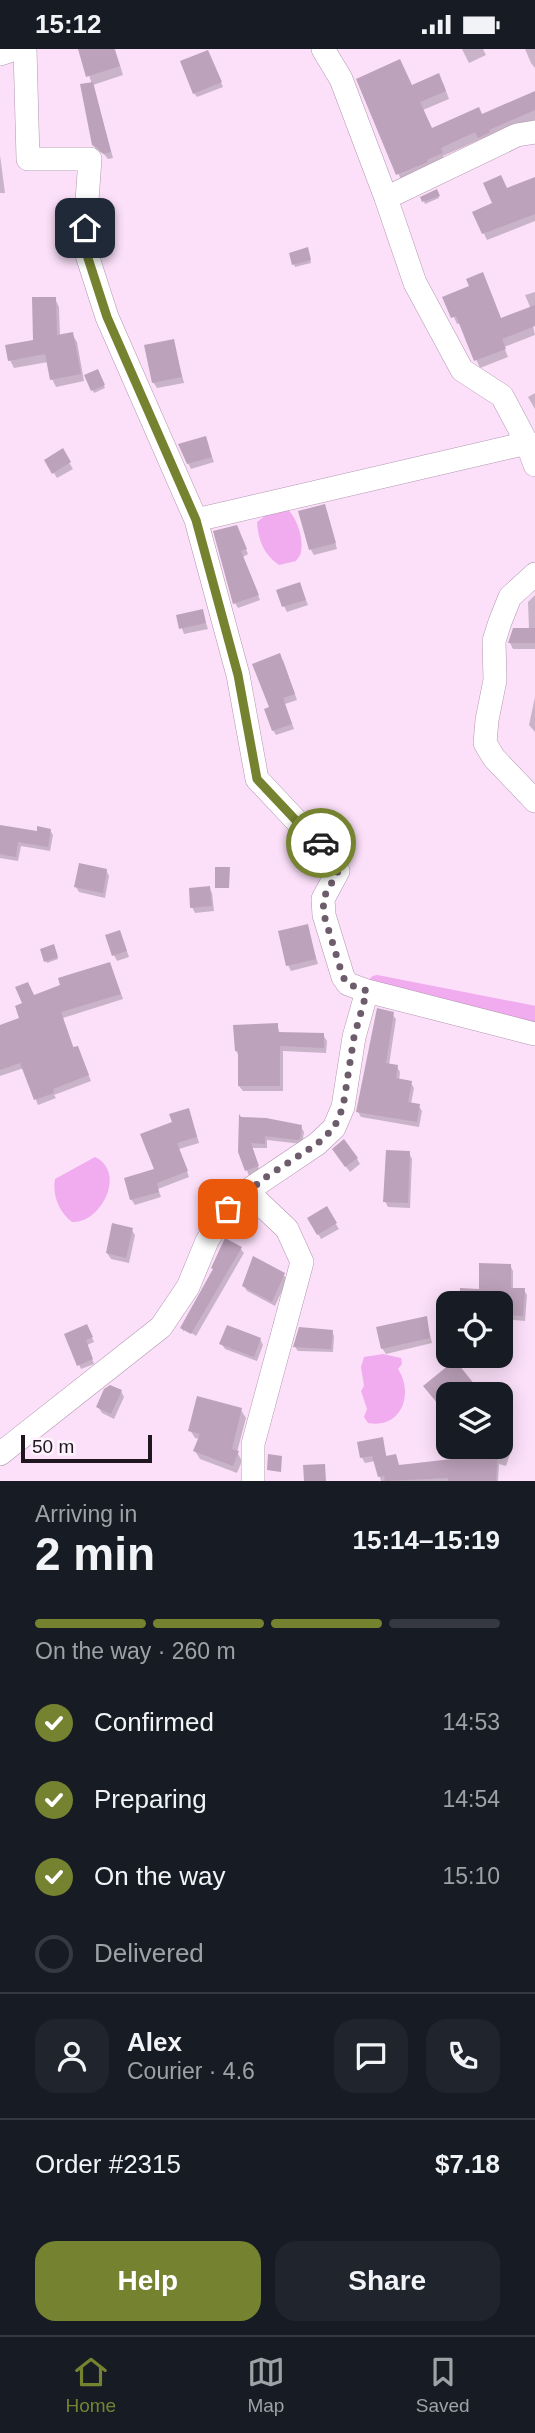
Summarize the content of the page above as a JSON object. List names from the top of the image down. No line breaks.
{"scale_bar":"50 m","page":{"status":"15:12","scale":"50 m","heading":["2 min","Arriving in","15:14–15:19"],"panel":["Alex","Courier · 4.6","Order #2315","$7.18"],"bar":"On the way · 260 m","list":[["Confirmed","14:53"],["Preparing","14:54"],["On the way","15:10"],"Delivered"],"buttons":["Help","Share"],"tabs":["Home","Map","Saved"]}}
